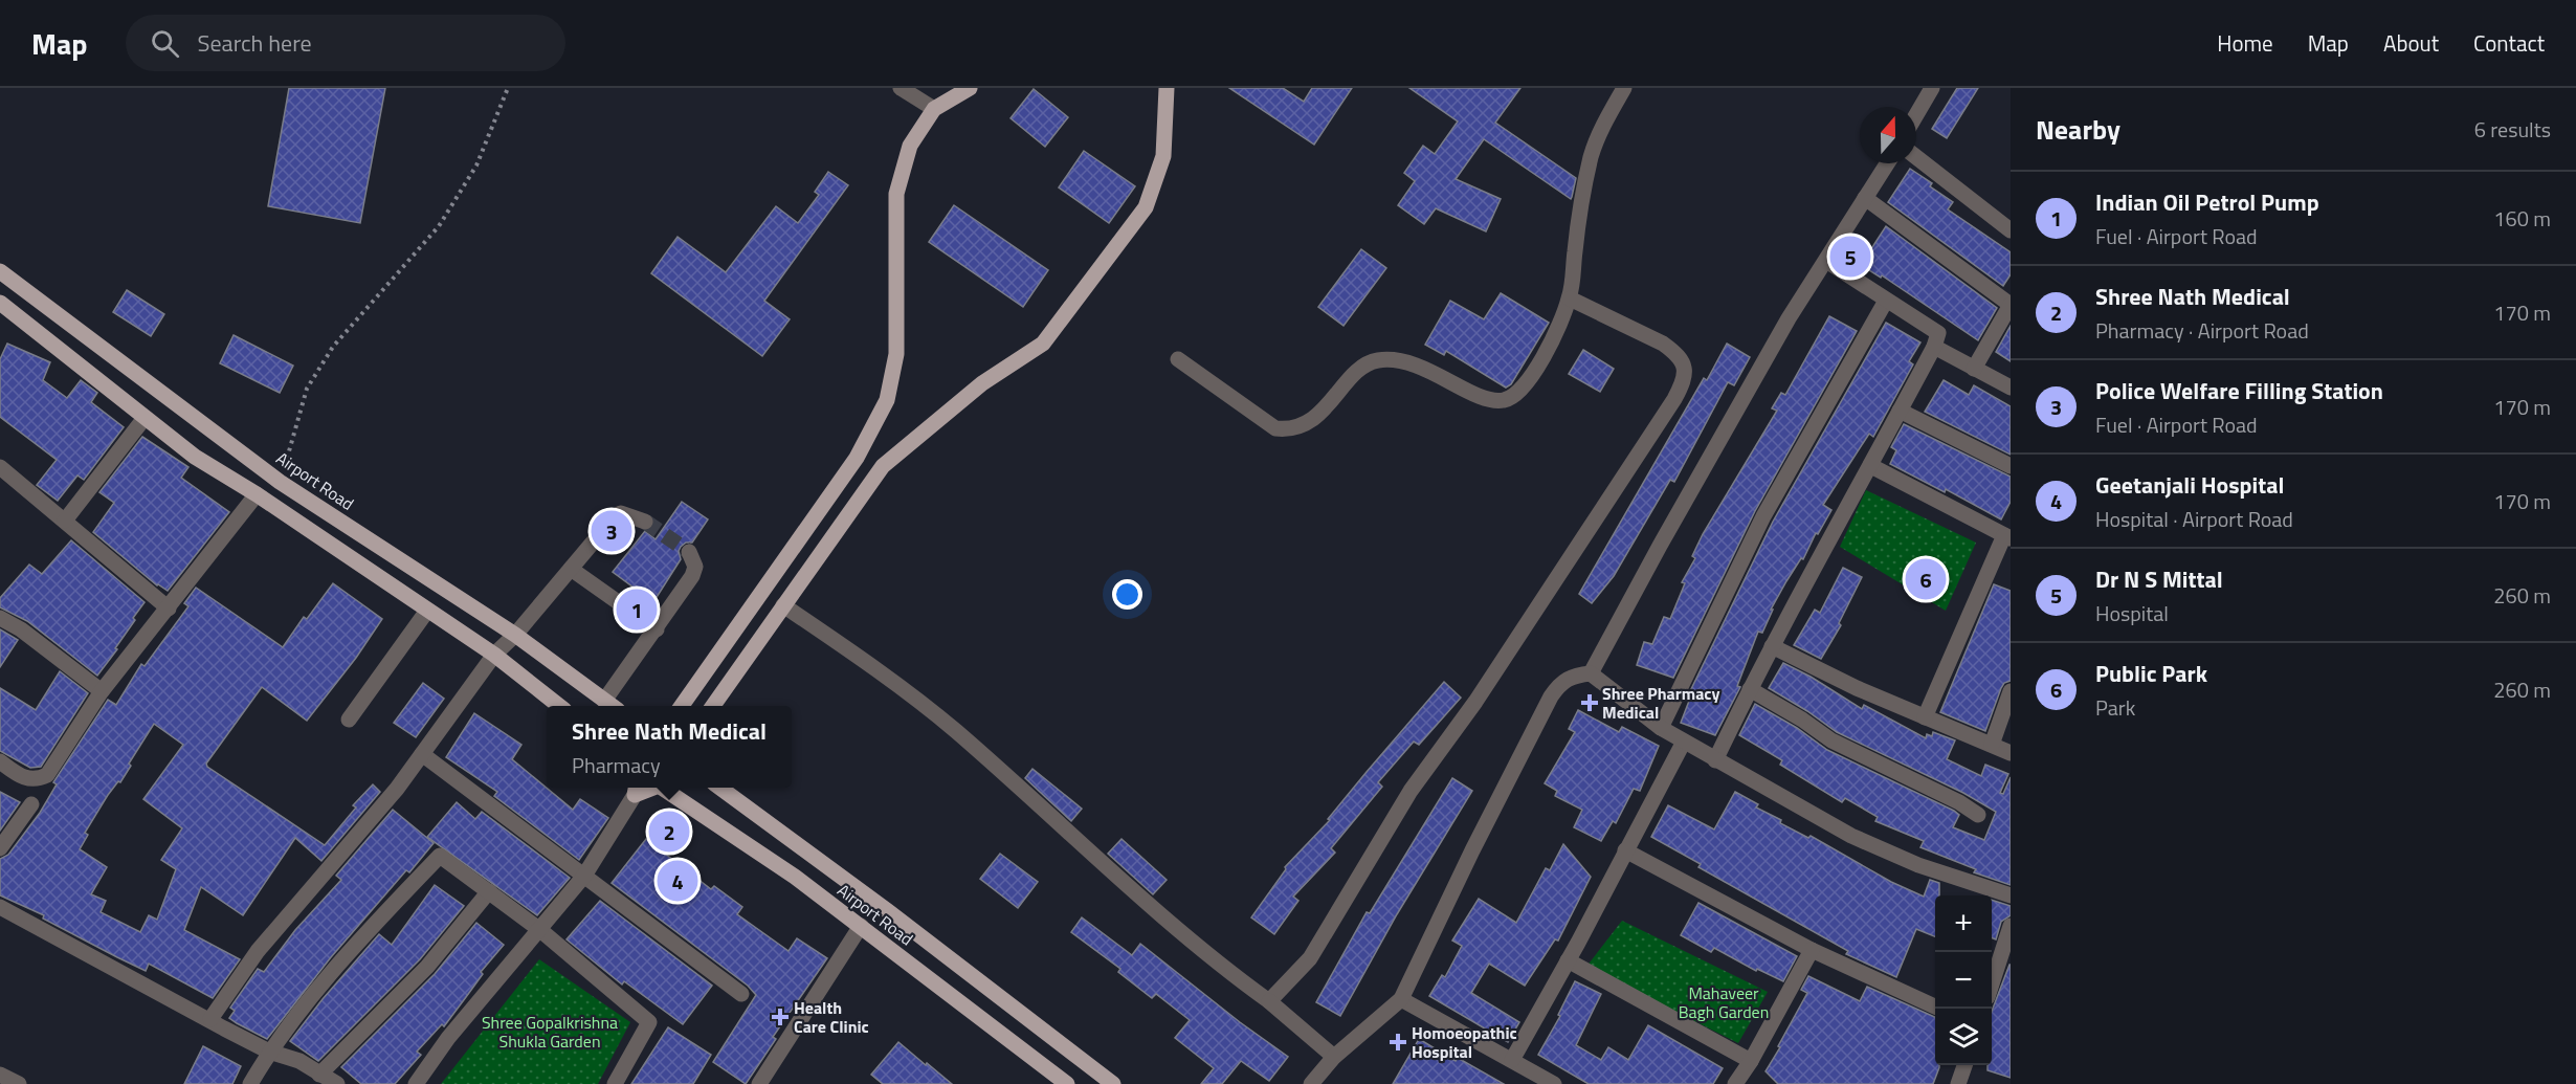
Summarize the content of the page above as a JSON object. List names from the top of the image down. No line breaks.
{"streets":{"main road":["Airport Road"]},"parks":["Mahaveer Bagh Garden","Shree Gopalkrishna Shukla Garden"],"places":{"health":["Shree Pharmacy Medical","Health Care Clinic","Homoeopathic Hospital"]},"north":"top","page":{"header":"Map","search":"Search here","nav":["Home","Map","About","Contact"],"heading":["Nearby","6 results"],"list":[{"mark":"1","name":"Indian Oil Petrol Pump","note":"Fuel · Airport Road","value":"160 m"},{"mark":"2","name":"Shree Nath Medical","note":"Pharmacy · Airport Road","value":"170 m"},{"mark":"3","name":"Police Welfare Filling Station","note":"Fuel · Airport Road","value":"170 m"},{"mark":"4","name":"Geetanjali Hospital","note":"Hospital · Airport Road","value":"170 m"},{"mark":"5","name":"Dr N S Mittal","note":"Hospital","value":"260 m"},{"mark":"6","name":"Public Park","note":"Park","value":"260 m"}],"pins":["5","3","6","1","2","4"],"popup":["Shree Nath Medical","Pharmacy"],"map_buttons":["+","−"]}}
